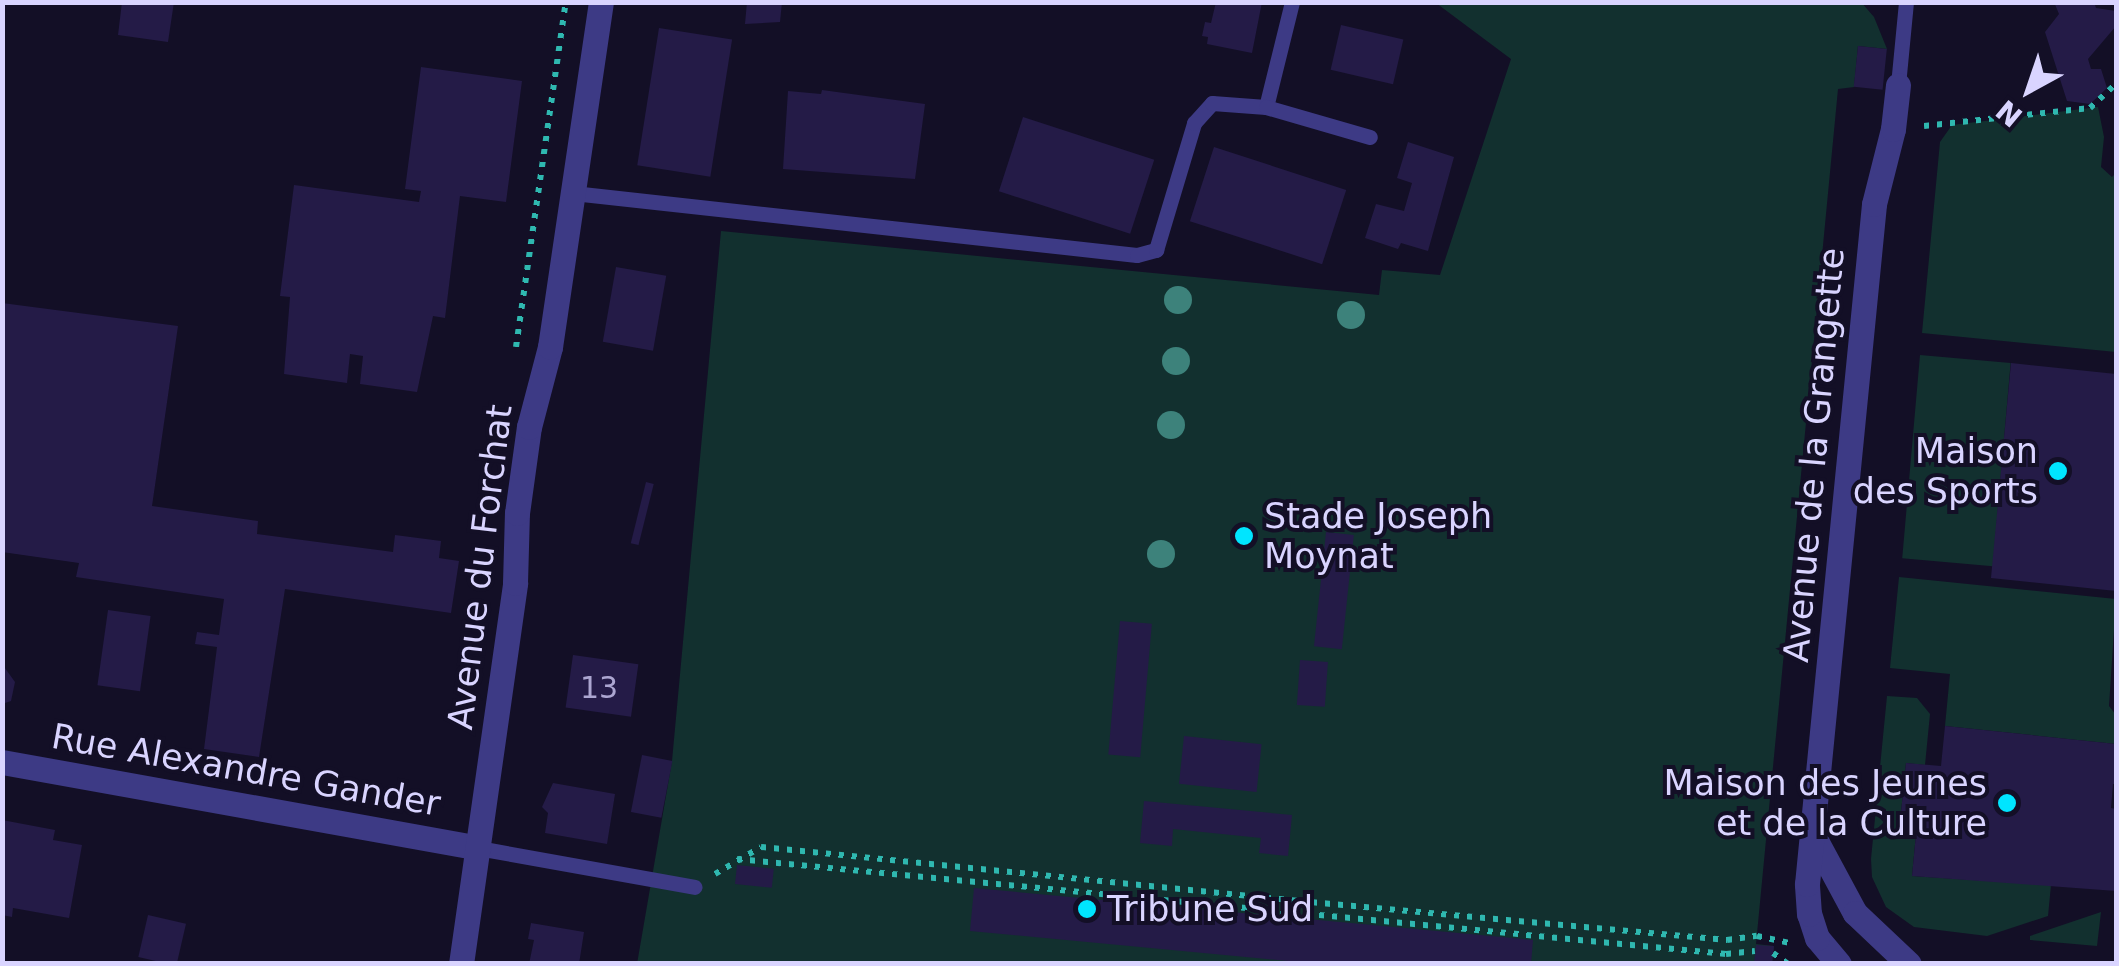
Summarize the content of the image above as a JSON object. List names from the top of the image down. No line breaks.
{"streets":{"street":["Avenue de la Grangette","Avenue du Forchat","Rue Alexandre Gander"]},"crossings":[["Avenue du Forchat","Rue Alexandre Gander"]],"places":["Maison des Sports","Stade Joseph Moynat","Maison des Jeunes et de la Culture","Tribune Sud"],"house_numbers":["13"],"north":"bottom left"}
